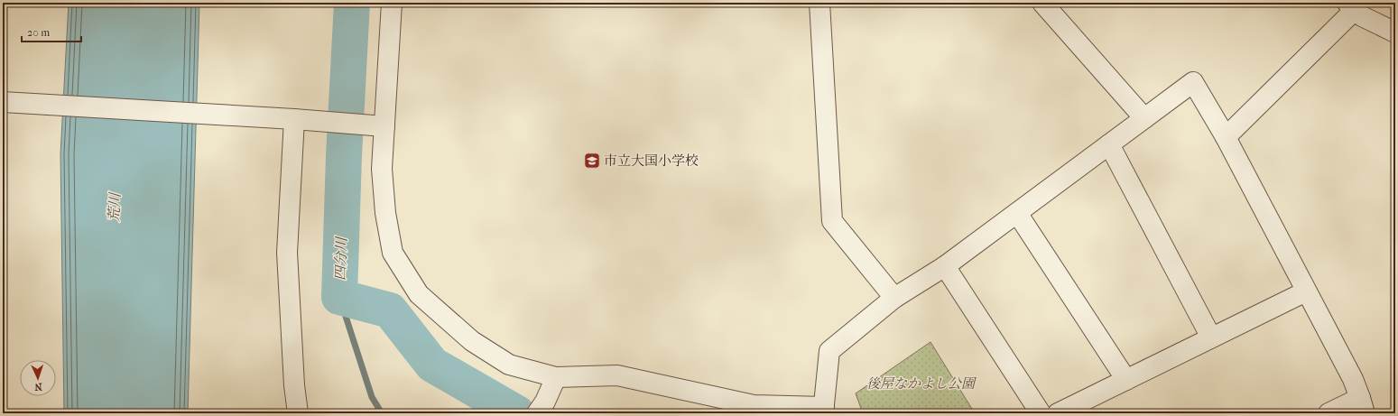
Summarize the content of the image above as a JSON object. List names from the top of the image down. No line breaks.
{"water":["荒川","四分川"],"parks":["後屋なかよし公園"],"places":{"school or university":["市立大国小学校"]},"scale_bar":"20 m","north":"bottom"}
